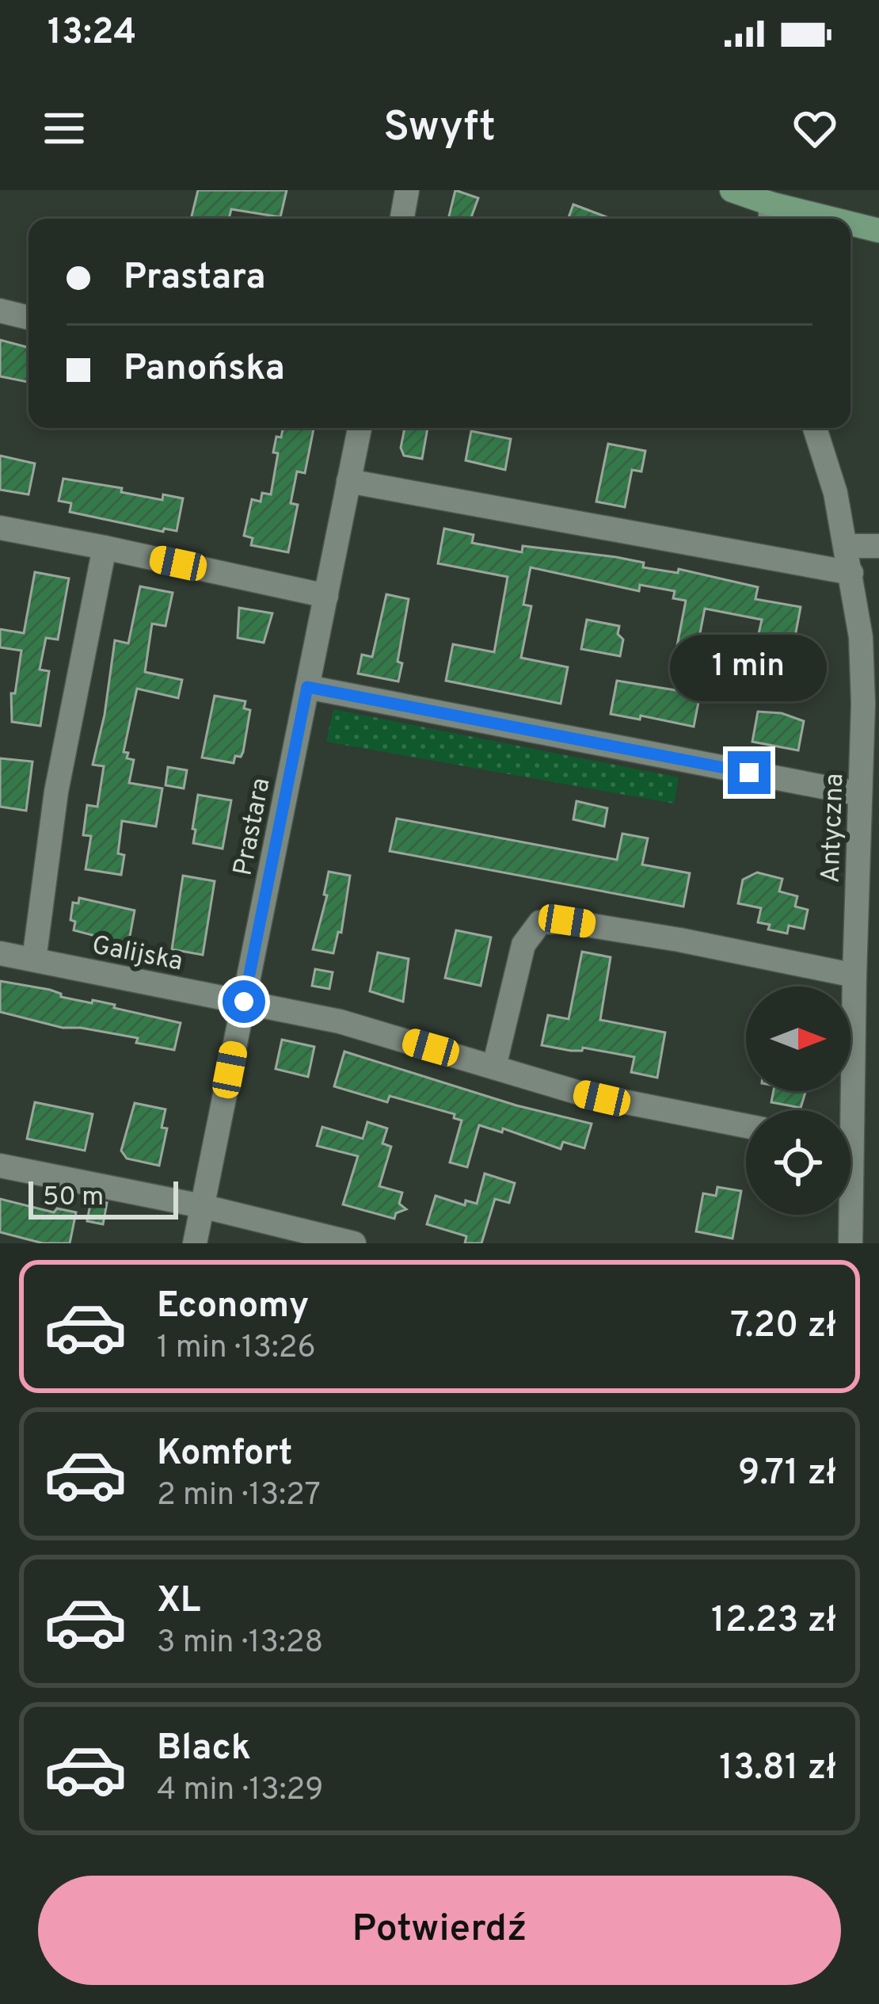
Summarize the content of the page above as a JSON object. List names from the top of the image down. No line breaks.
{"streets":{"street":["Prastara","Antyczna","Galijska"]},"crossings":[["Prastara","Galijska"]],"scale_bar":"50 m","north":"right","page":{"status":"13:24","header":"Swyft","banner":["Prastara","Panońska"],"bubble":"1 min","scale":"50 m","list":[{"name":"Economy","note":"1 min · 13:26","value":"7.20 zł"},{"name":"Komfort","note":"2 min · 13:27","value":"9.71 zł"},{"name":"XL","note":"3 min · 13:28","value":"12.23 zł"},{"name":"Black","note":"4 min · 13:29","value":"13.81 zł"}],"buttons":"Potwierdź"}}
